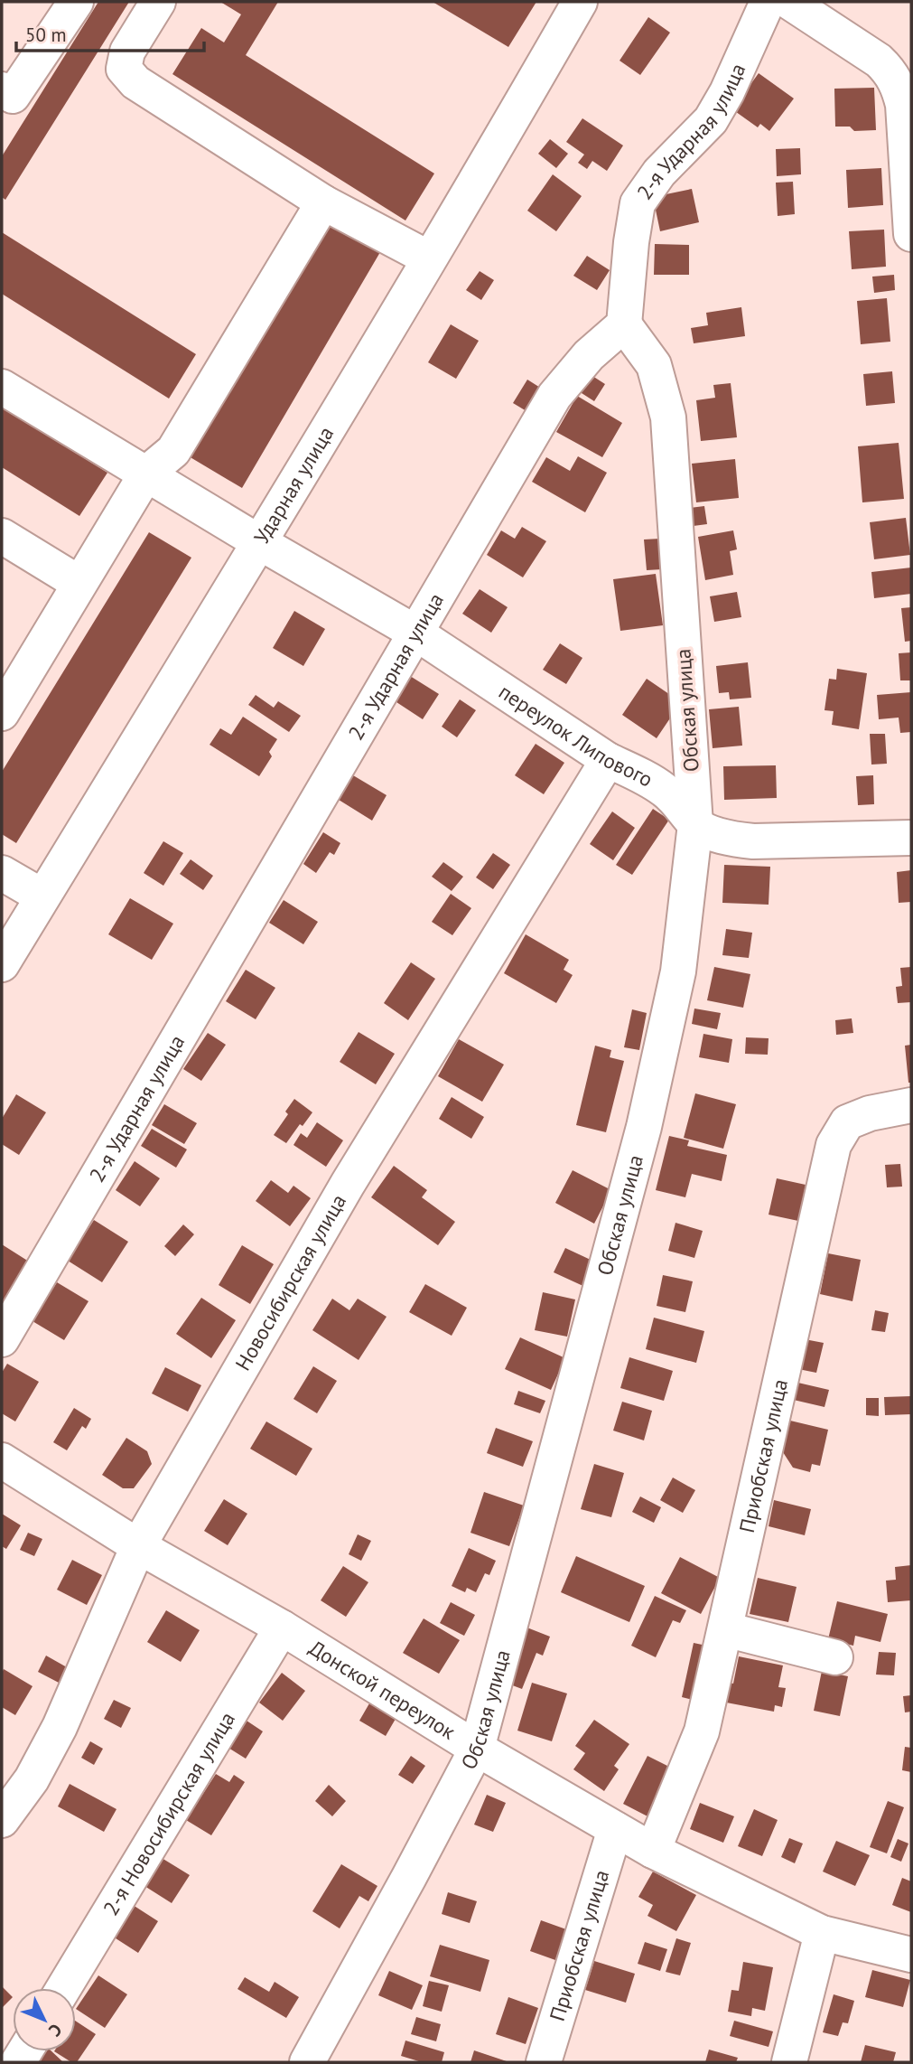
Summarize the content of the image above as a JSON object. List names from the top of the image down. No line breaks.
{"streets":{"street":["2-я Ударная улица","Ударная улица","Обская улица","переулок Липового","Новосибирская улица","Приобская улица","Донской переулок","2-я Новосибирская улица"]},"crossings":[["2-я Ударная улица","Обская улица"],["2-я Ударная улица","переулок Липового"],["Ударная улица","переулок Липового"],["Обская улица","переулок Липового"],["Обская улица","Донской переулок"],["переулок Липового","Новосибирская улица"],["Новосибирская улица","Донской переулок"],["Приобская улица","Донской переулок"],["Донской переулок","2-я Новосибирская улица"]],"scale_bar":"50 m","north":"bottom right"}
